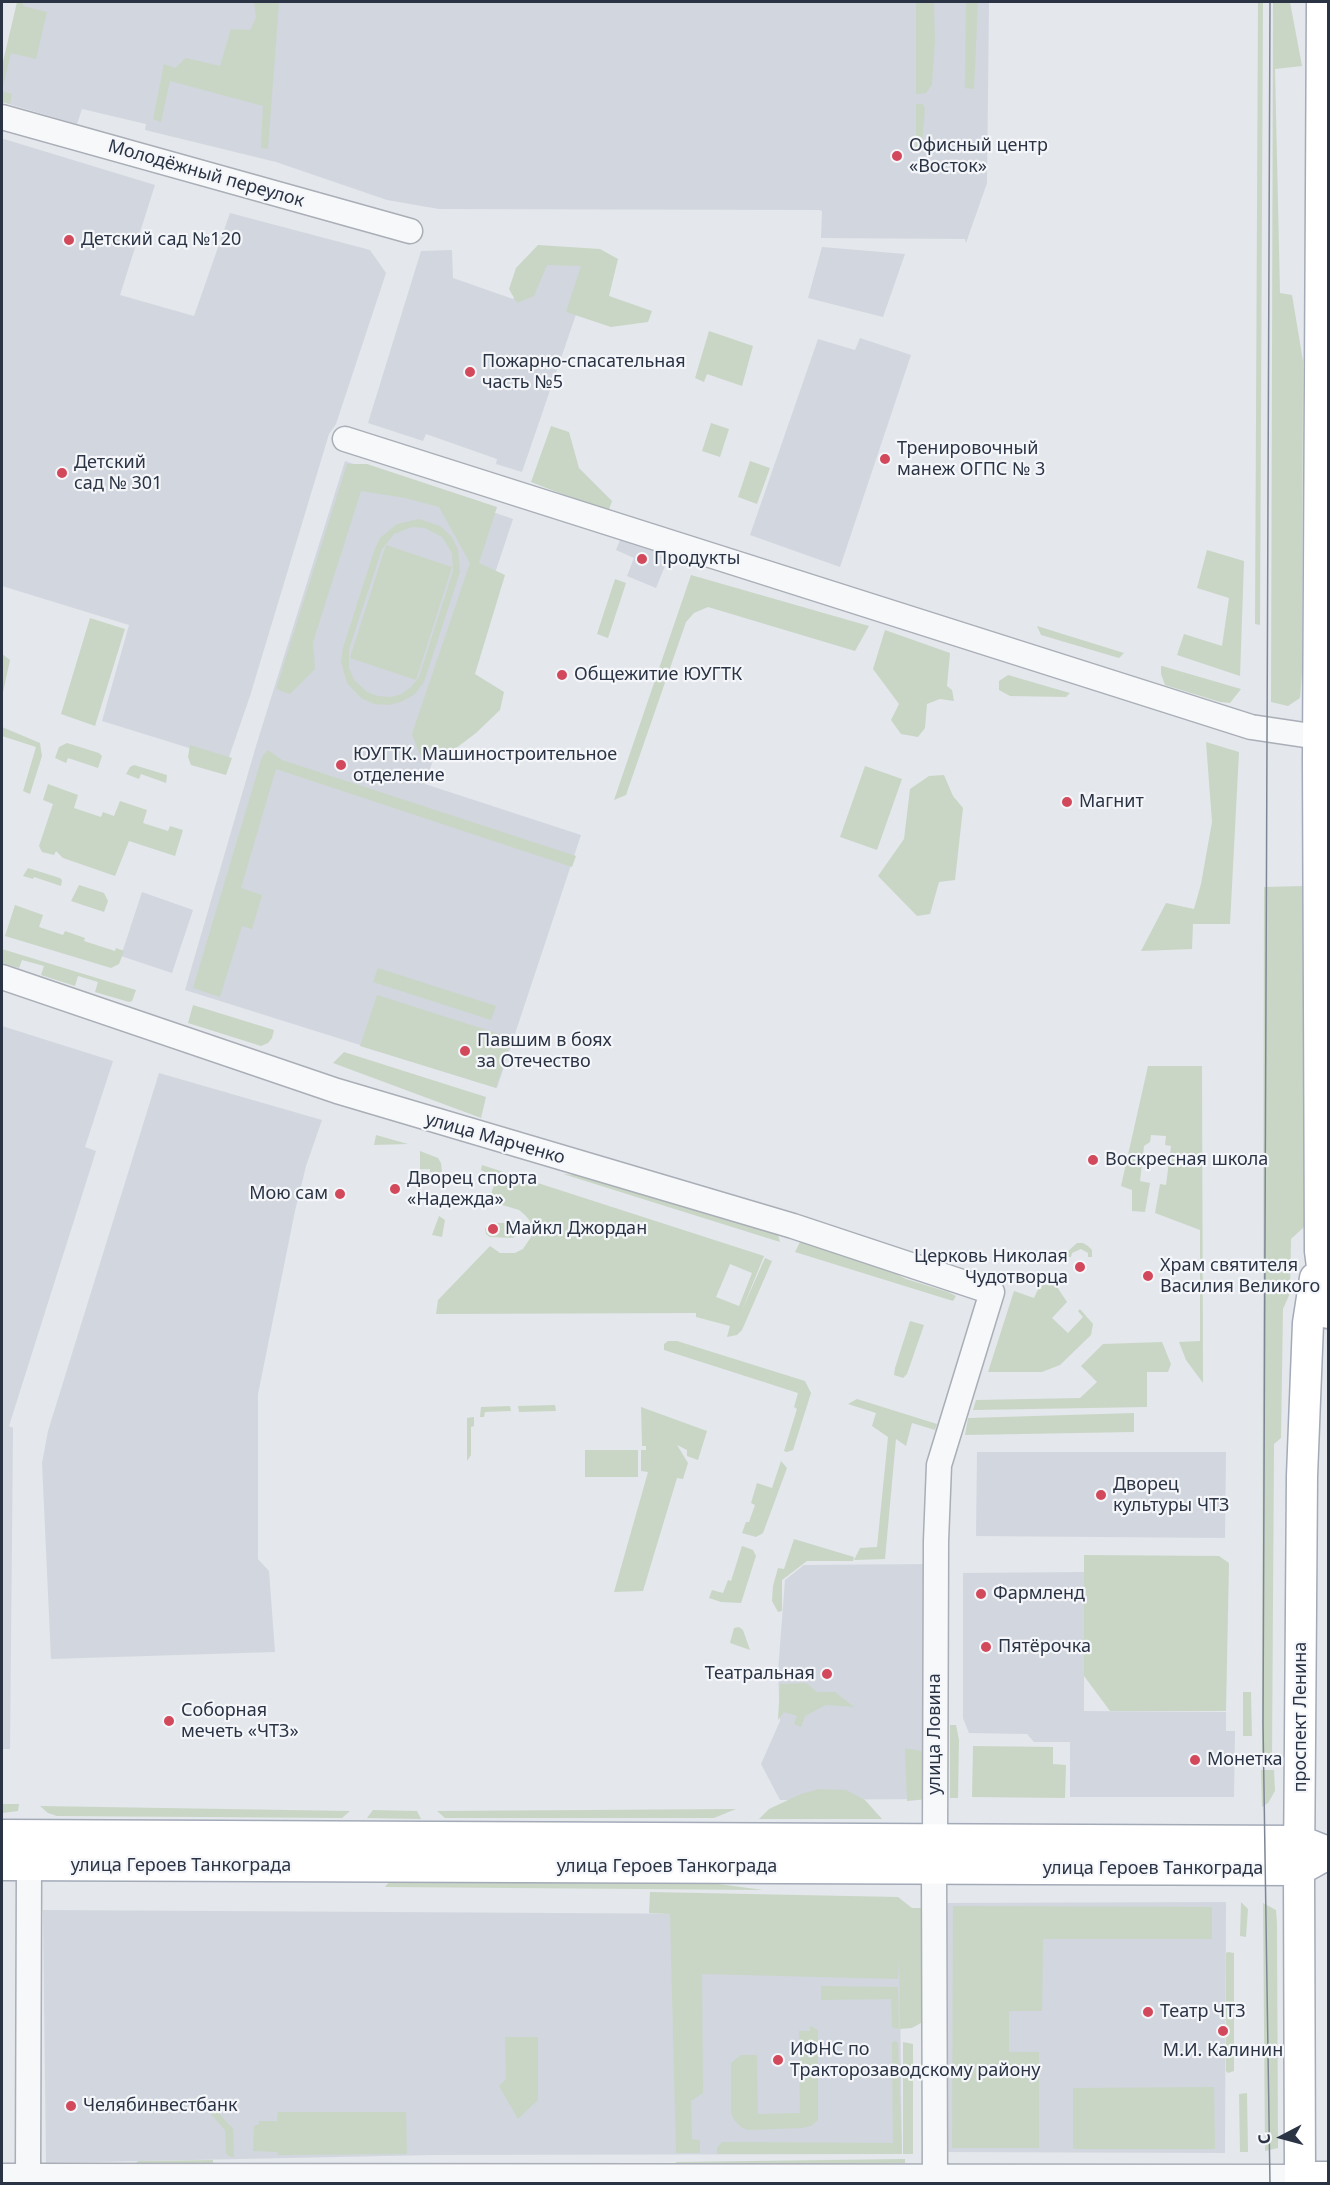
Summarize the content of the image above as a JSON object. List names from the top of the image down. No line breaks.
{"streets":{"main road":["проспект Ленина","улица Героев Танкограда"],"street":["Молодёжный переулок","улица Марченко","улица Ловина"]},"crossings":[["улица Марченко","улица Ловина"],["проспект Ленина","улица Героев Танкограда"],["улица Ловина","улица Героев Танкограда"]],"places":["Офисный центр «Восток»","Детский сад №120","Пожарно-спасательная часть №5","Тренировочный манеж ОГПС № 3","Детский сад № 301","Продукты","Общежитие ЮУГТК","ЮУГТК. Машиностроительное отделение","Магнит","Павшим в боях за Отечество","Воскресная школа","Дворец спорта «Надежда»","Мою сам","Майкл Джордан","Церковь Николая Чудотворца","Храм святителя Василия Великого","Дворец культуры ЧТЗ","Фармленд","Пятёрочка","Театральная","Соборная мечеть «ЧТЗ»","Монетка","Театр ЧТЗ","М.И. Калинин","ИФНС по Тракторозаводскому району","Челябинвестбанк"],"north":"left"}
